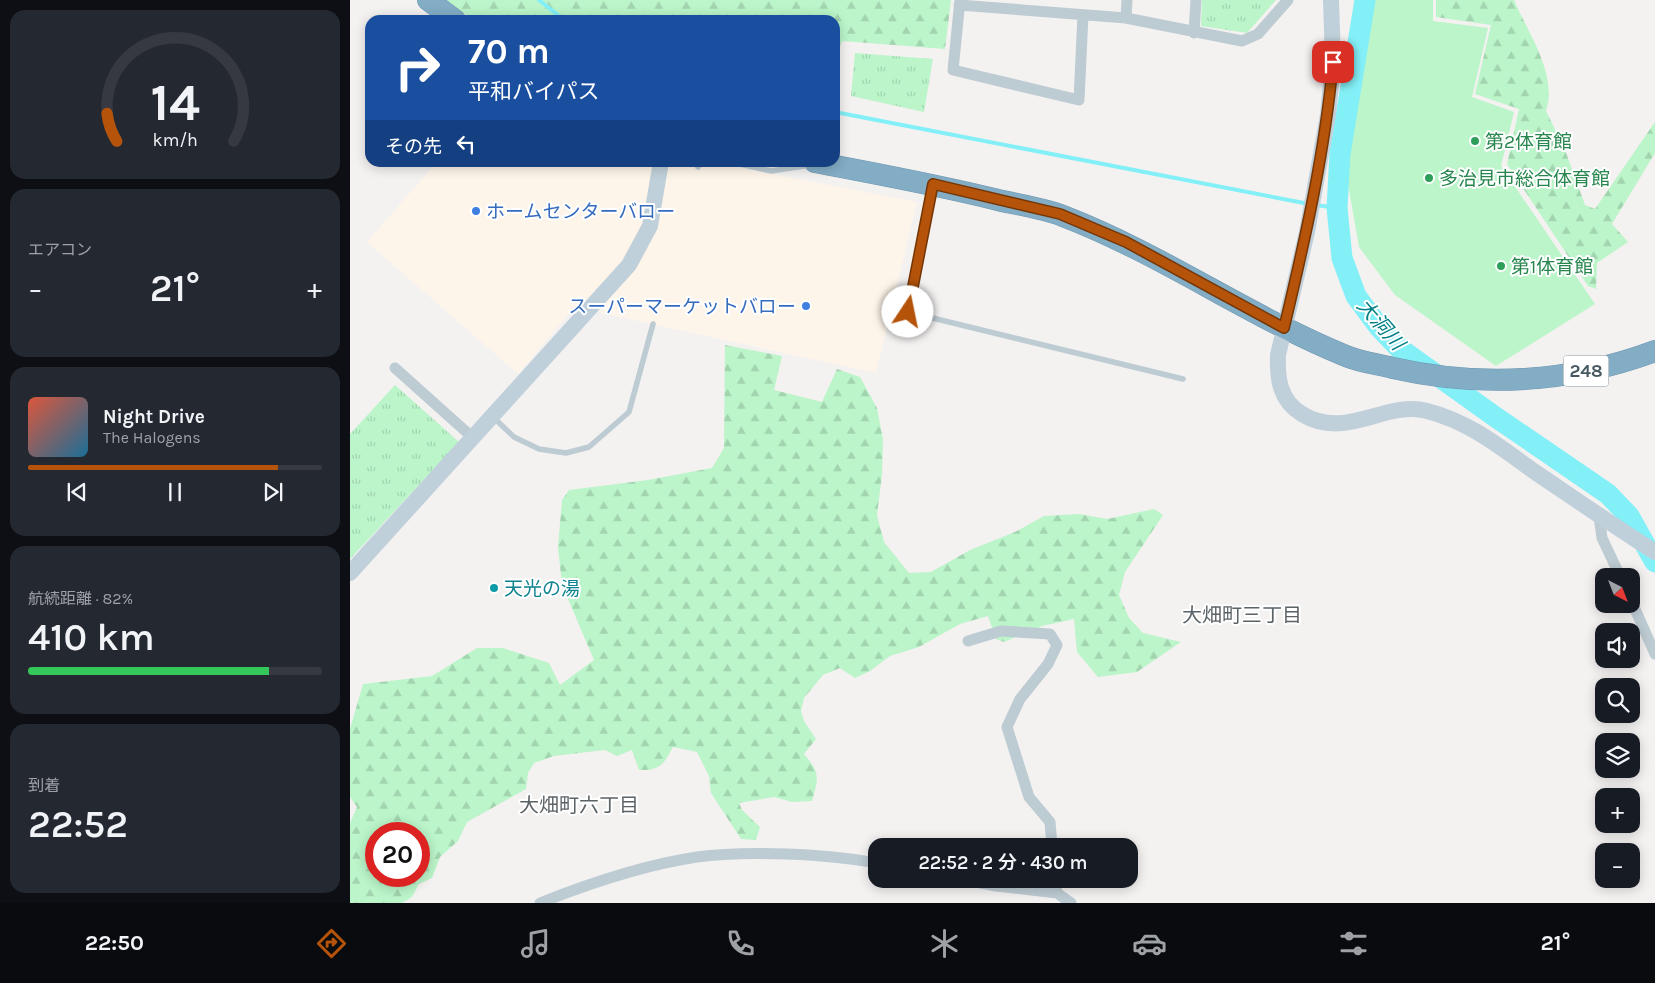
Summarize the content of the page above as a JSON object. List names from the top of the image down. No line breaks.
{"streets":{"highway":["248"]},"districts":["大畑町三丁目","大畑町六丁目"],"water":["大洞川"],"places":["第2体育館","多治見市総合体育館","ホームセンターバロー","第1体育館","スーパーマーケットバロー","天光の湯"],"north":"bottom right","page":{"turn":["70 m","平和バイパス"],"then":"その先","tile":["エアコン",["航続距離 · 82%","410 km"],["到着","22:52"]],"heat":["−","21°","+"],"song":["Night Drive","The Halogens"],"map_buttons":["+","−"],"limit":"20","trip":"22:52 · 2 分 · 430 m","tabs":["22:50","21°"],"gauge":["14","km/h"]}}
